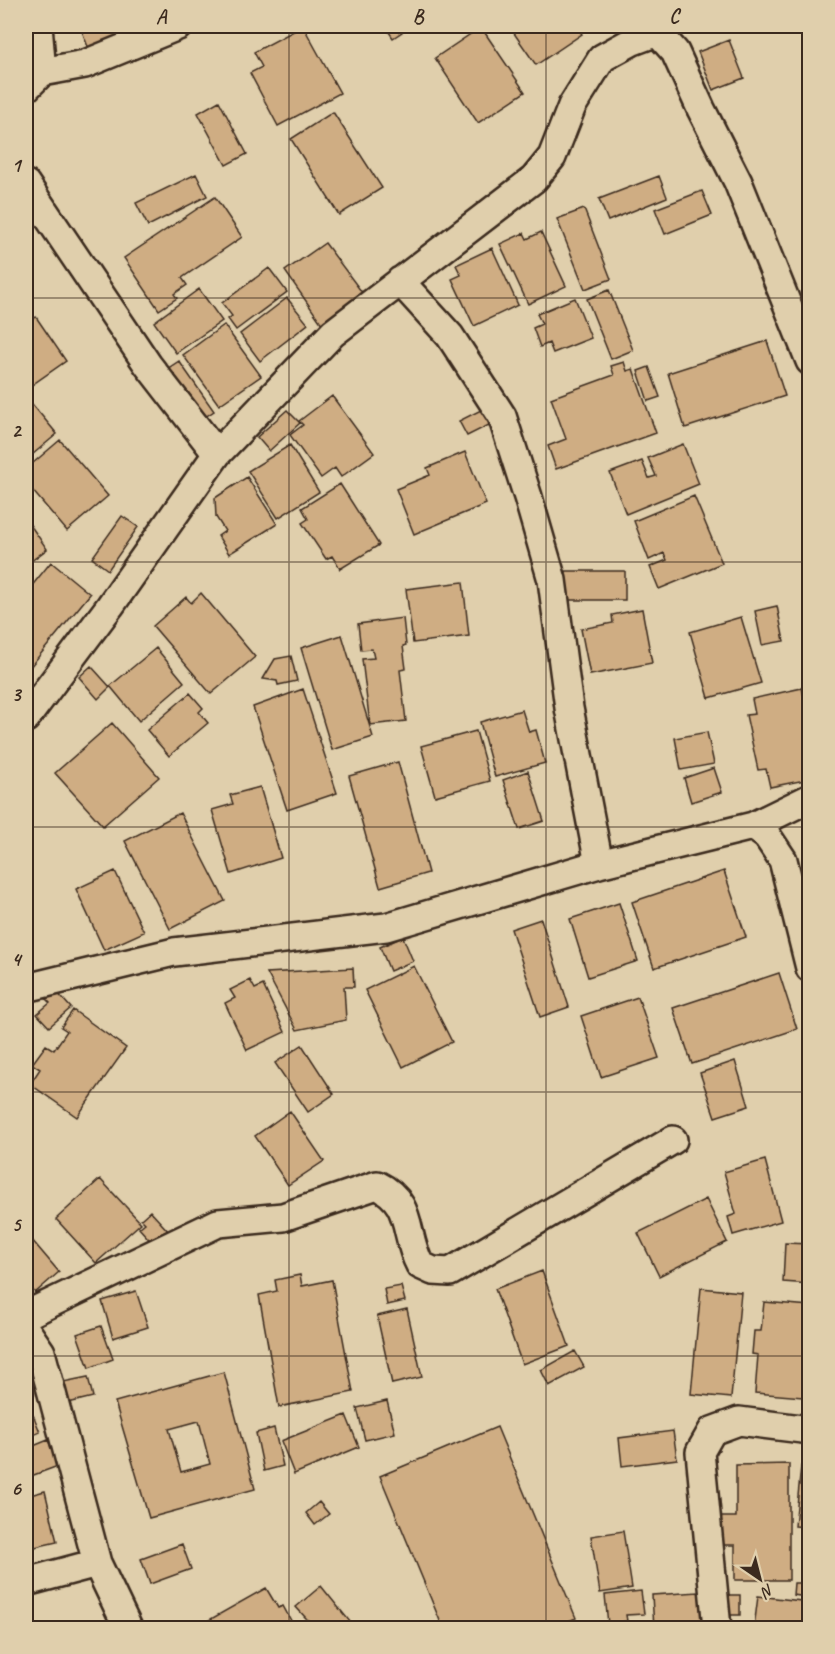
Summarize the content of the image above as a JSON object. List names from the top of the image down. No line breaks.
{"north":"bottom right","grid":{"columns":["A","B","C"],"rows":["1","2","3","4","5","6"]}}
